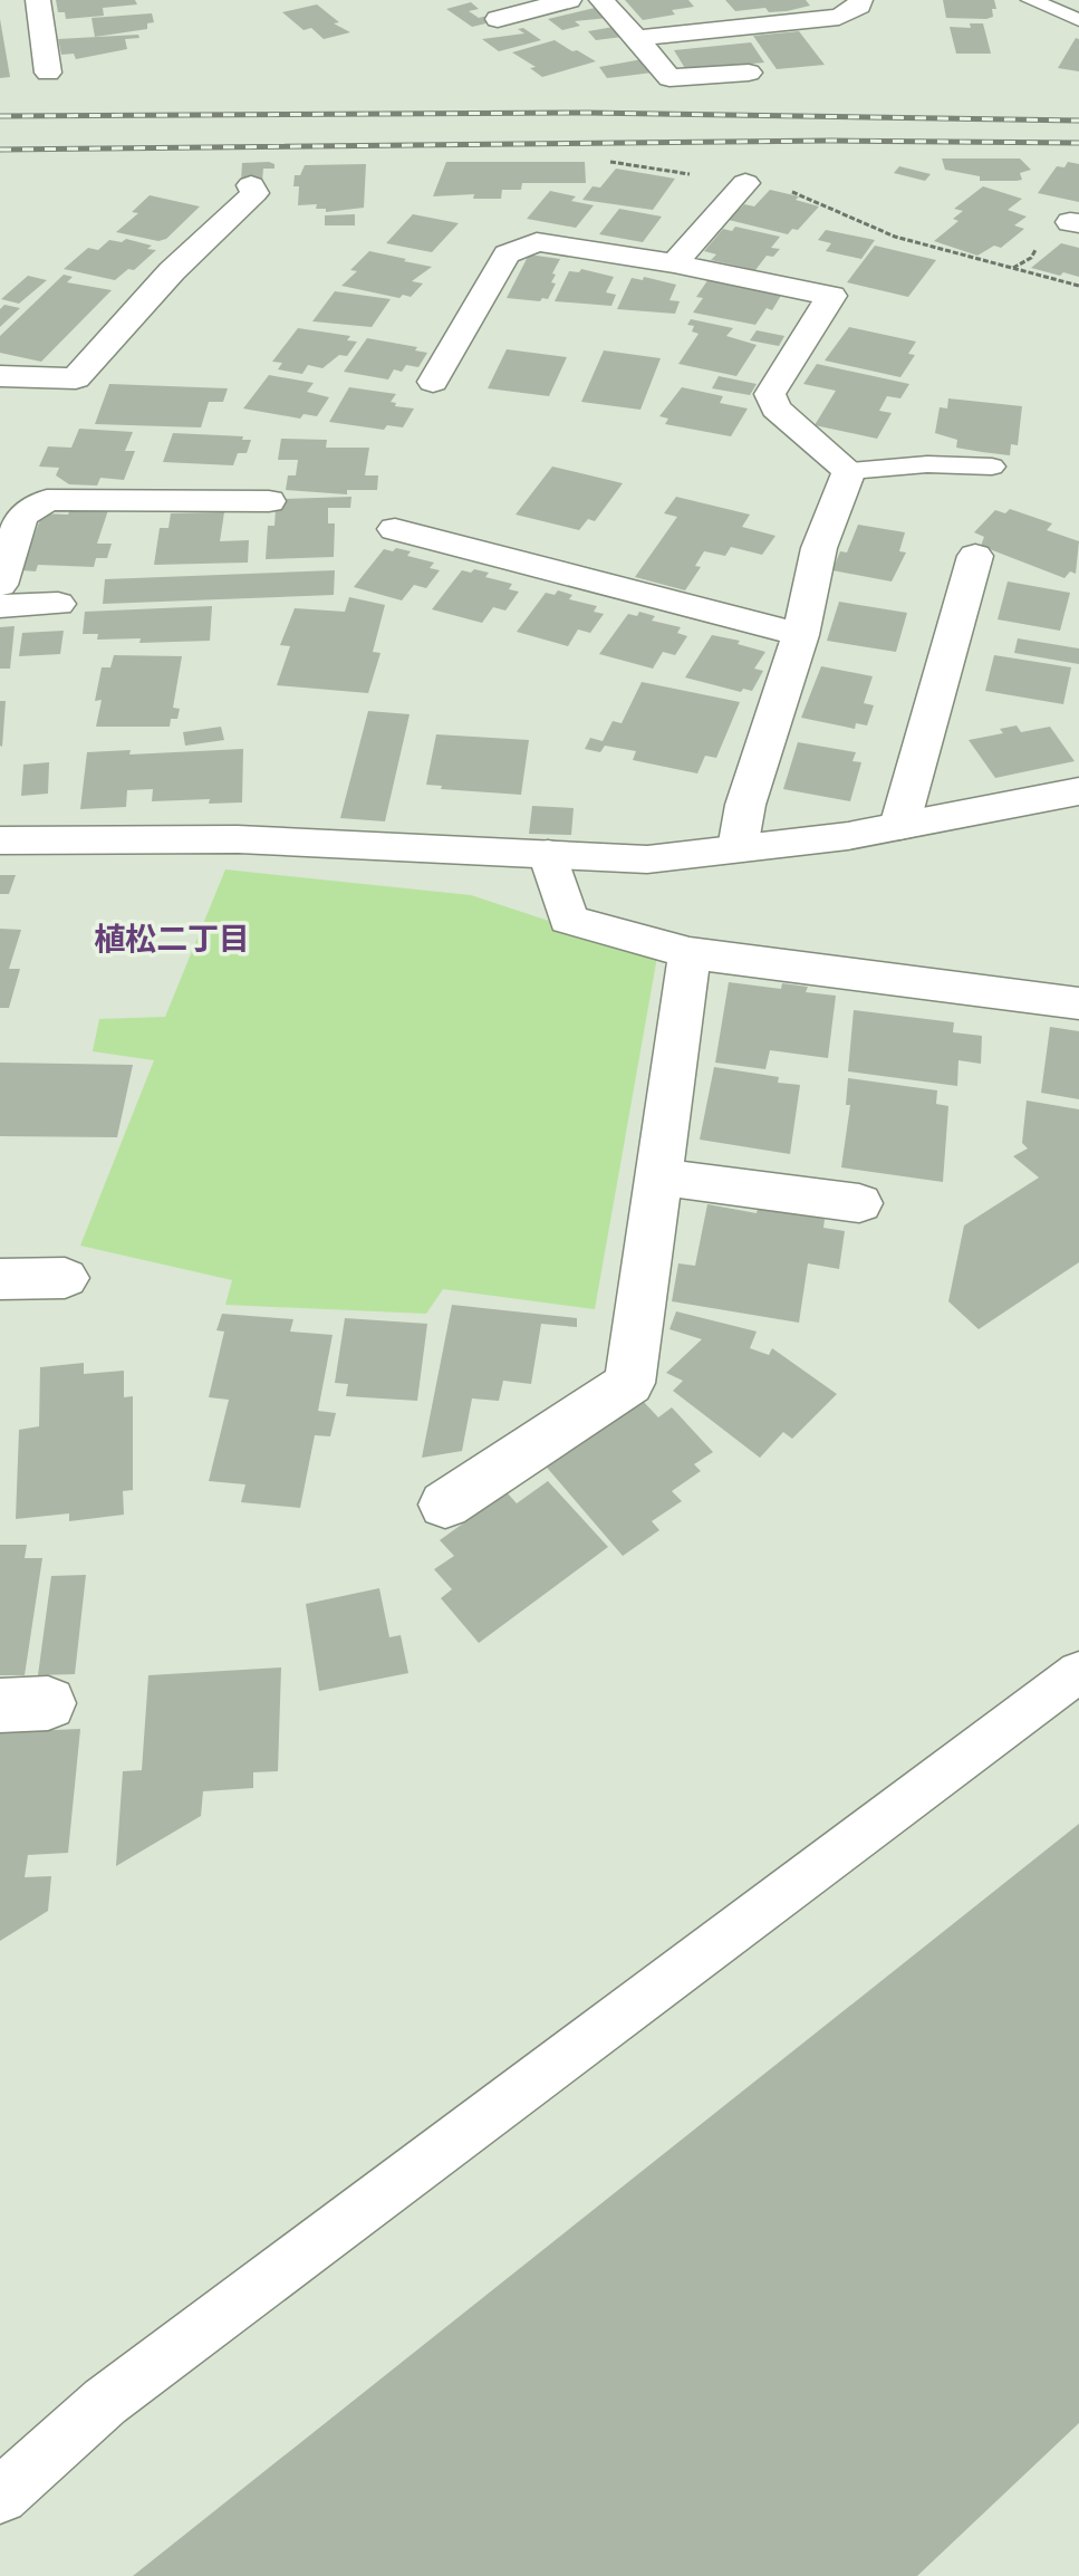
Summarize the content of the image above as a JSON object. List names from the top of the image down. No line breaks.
{"districts":["植松二丁目"]}
